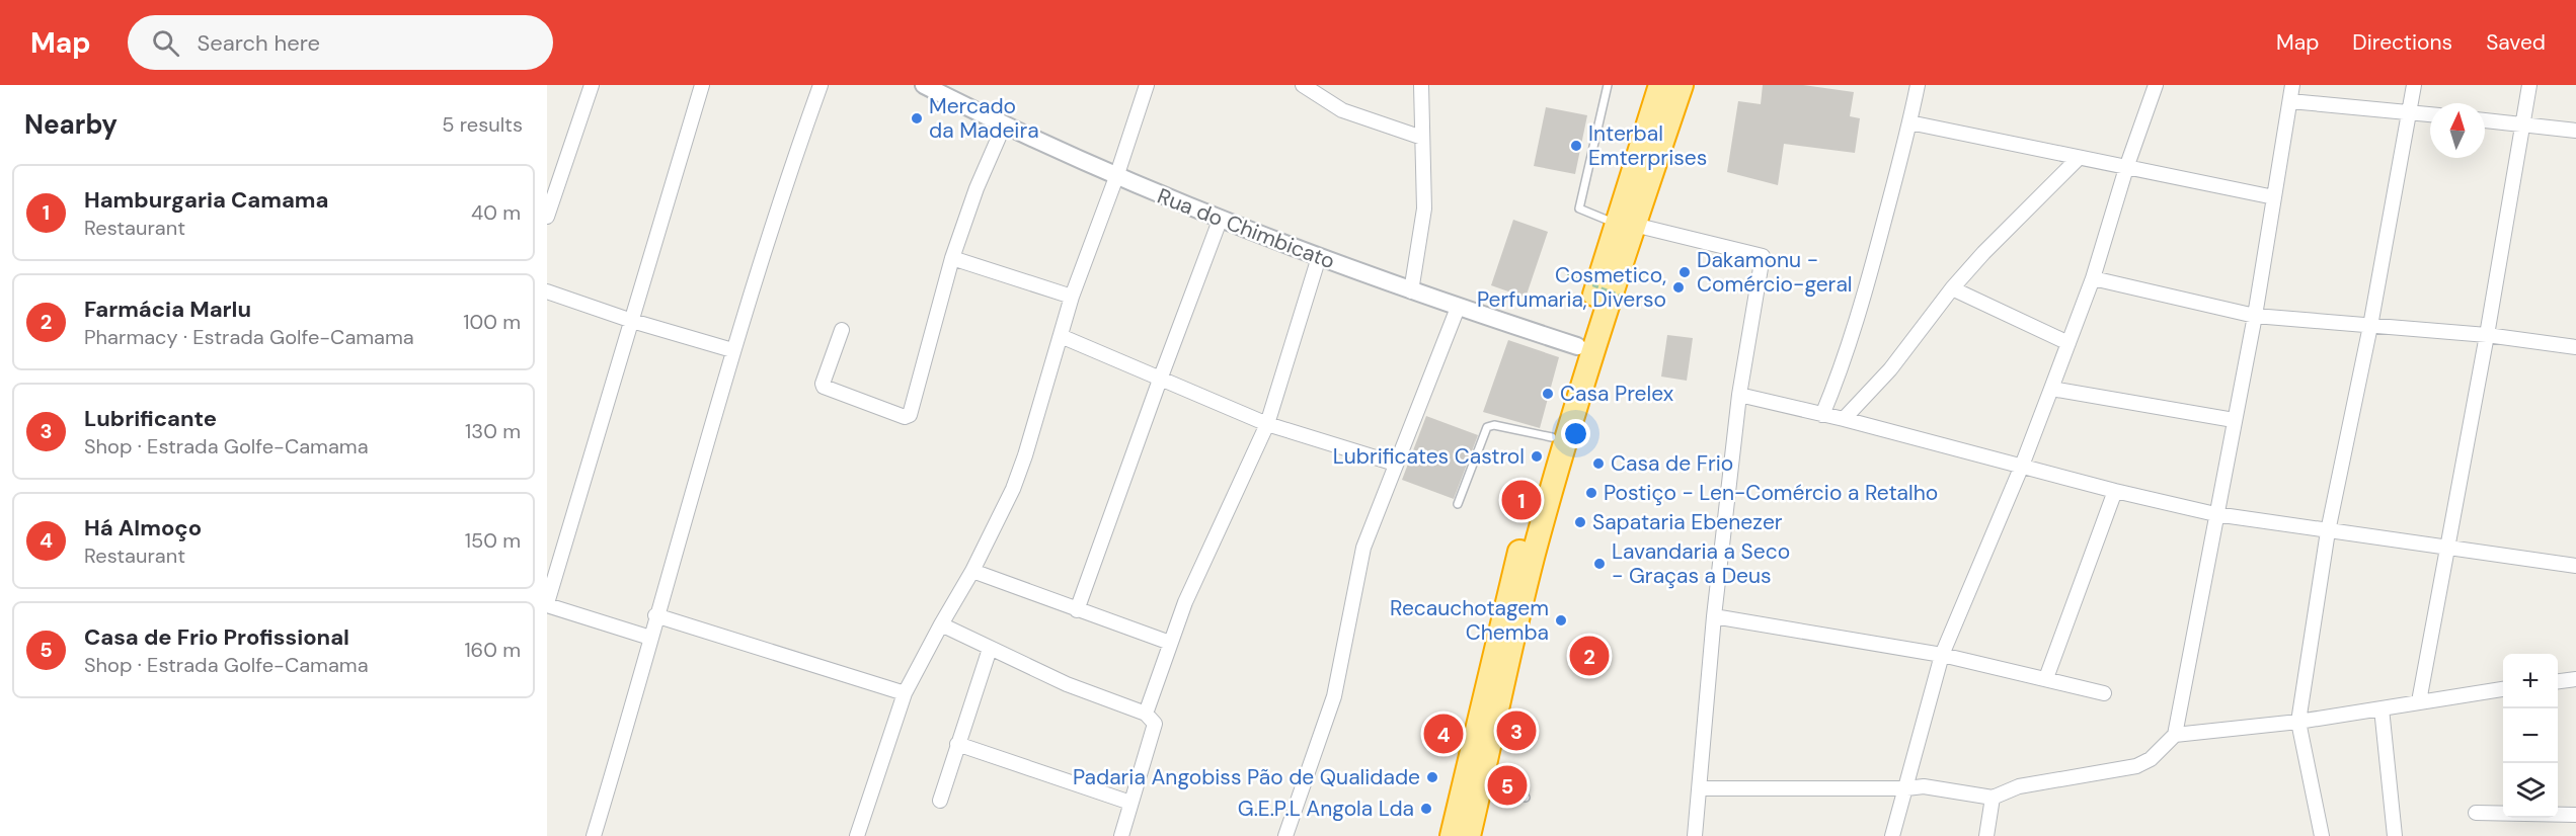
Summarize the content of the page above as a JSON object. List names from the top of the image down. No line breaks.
{"streets":{"street":["Rua do Chimbicato"]},"places":["Mercado da Madeira","Interbal Emterprises","Dakamonu - Comércio-geral","Cosmetico, Perfumaria, Diverso","Casa Prelex","Lubrificates Castrol","Casa de Frio","Postiço - Len-Comércio a Retalho","Sapataria Ebenezer","Lavandaria a Seco - Graças a Deus","Recauchotagem Chemba","Padaria Angobiss Pão de Qualidade","G.E.P.L Angola Lda"],"north":"top","page":{"header":"Map","search":"Search here","nav":["Map","Directions","Saved"],"heading":["Nearby","5 results"],"list":[{"mark":"1","name":"Hamburgaria Camama","note":"Restaurant","value":"40 m"},{"mark":"2","name":"Farmácia Marlu","note":"Pharmacy · Estrada Golfe-Camama","value":"100 m"},{"mark":"3","name":"Lubrificante","note":"Shop · Estrada Golfe-Camama","value":"130 m"},{"mark":"4","name":"Há Almoço","note":"Restaurant","value":"150 m"},{"mark":"5","name":"Casa de Frio Profissional","note":"Shop · Estrada Golfe-Camama","value":"160 m"}],"pins":["1","2","3","4","5"],"map_buttons":["+","−"]}}
